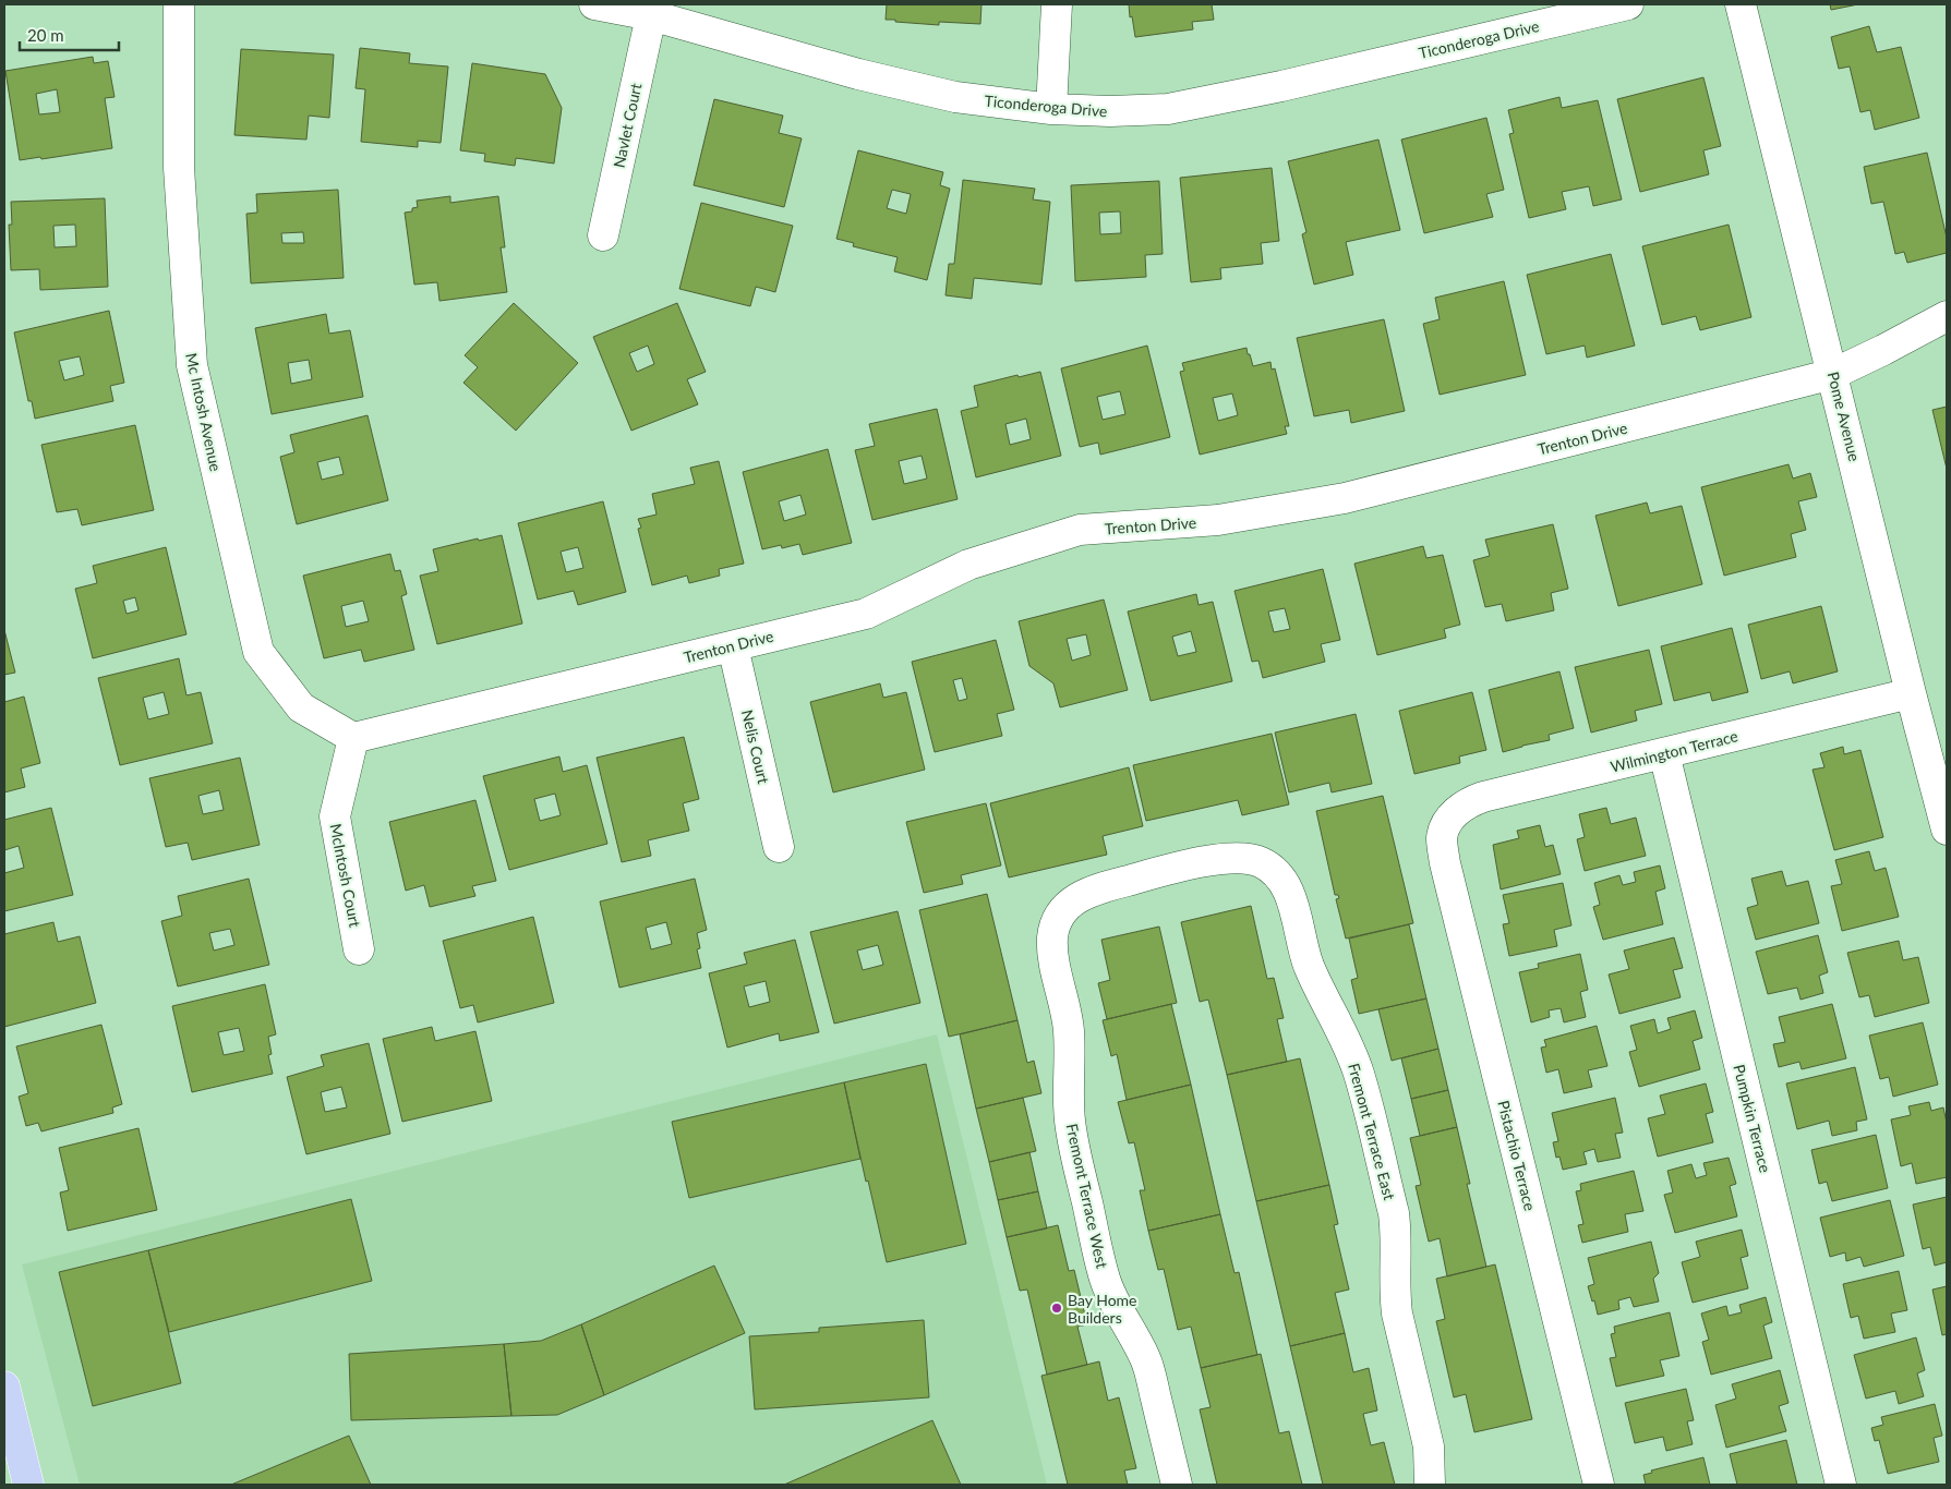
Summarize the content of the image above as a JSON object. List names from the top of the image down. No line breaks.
{"streets":{"street":["Ticonderoga Drive","Navlet Court","Mc Intosh Avenue","Pome Avenue","Trenton Drive","Nelis Court","Wilmington Terrace","McIntosh Court","Pumpkin Terrace","Fremont Terrace East","Pistachio Terrace","Fremont Terrace West"]},"crossings":[["Ticonderoga Drive","Navlet Court"],["Mc Intosh Avenue","Trenton Drive"],["Mc Intosh Avenue","McIntosh Court"],["Pome Avenue","Trenton Drive"],["Pome Avenue","Wilmington Terrace"],["Trenton Drive","Nelis Court"],["Trenton Drive","McIntosh Court"],["Wilmington Terrace","Pumpkin Terrace"],["Wilmington Terrace","Pistachio Terrace"],["Fremont Terrace East","Fremont Terrace West"]],"places":["Bay Home Builders"],"scale_bar":"20 m"}
